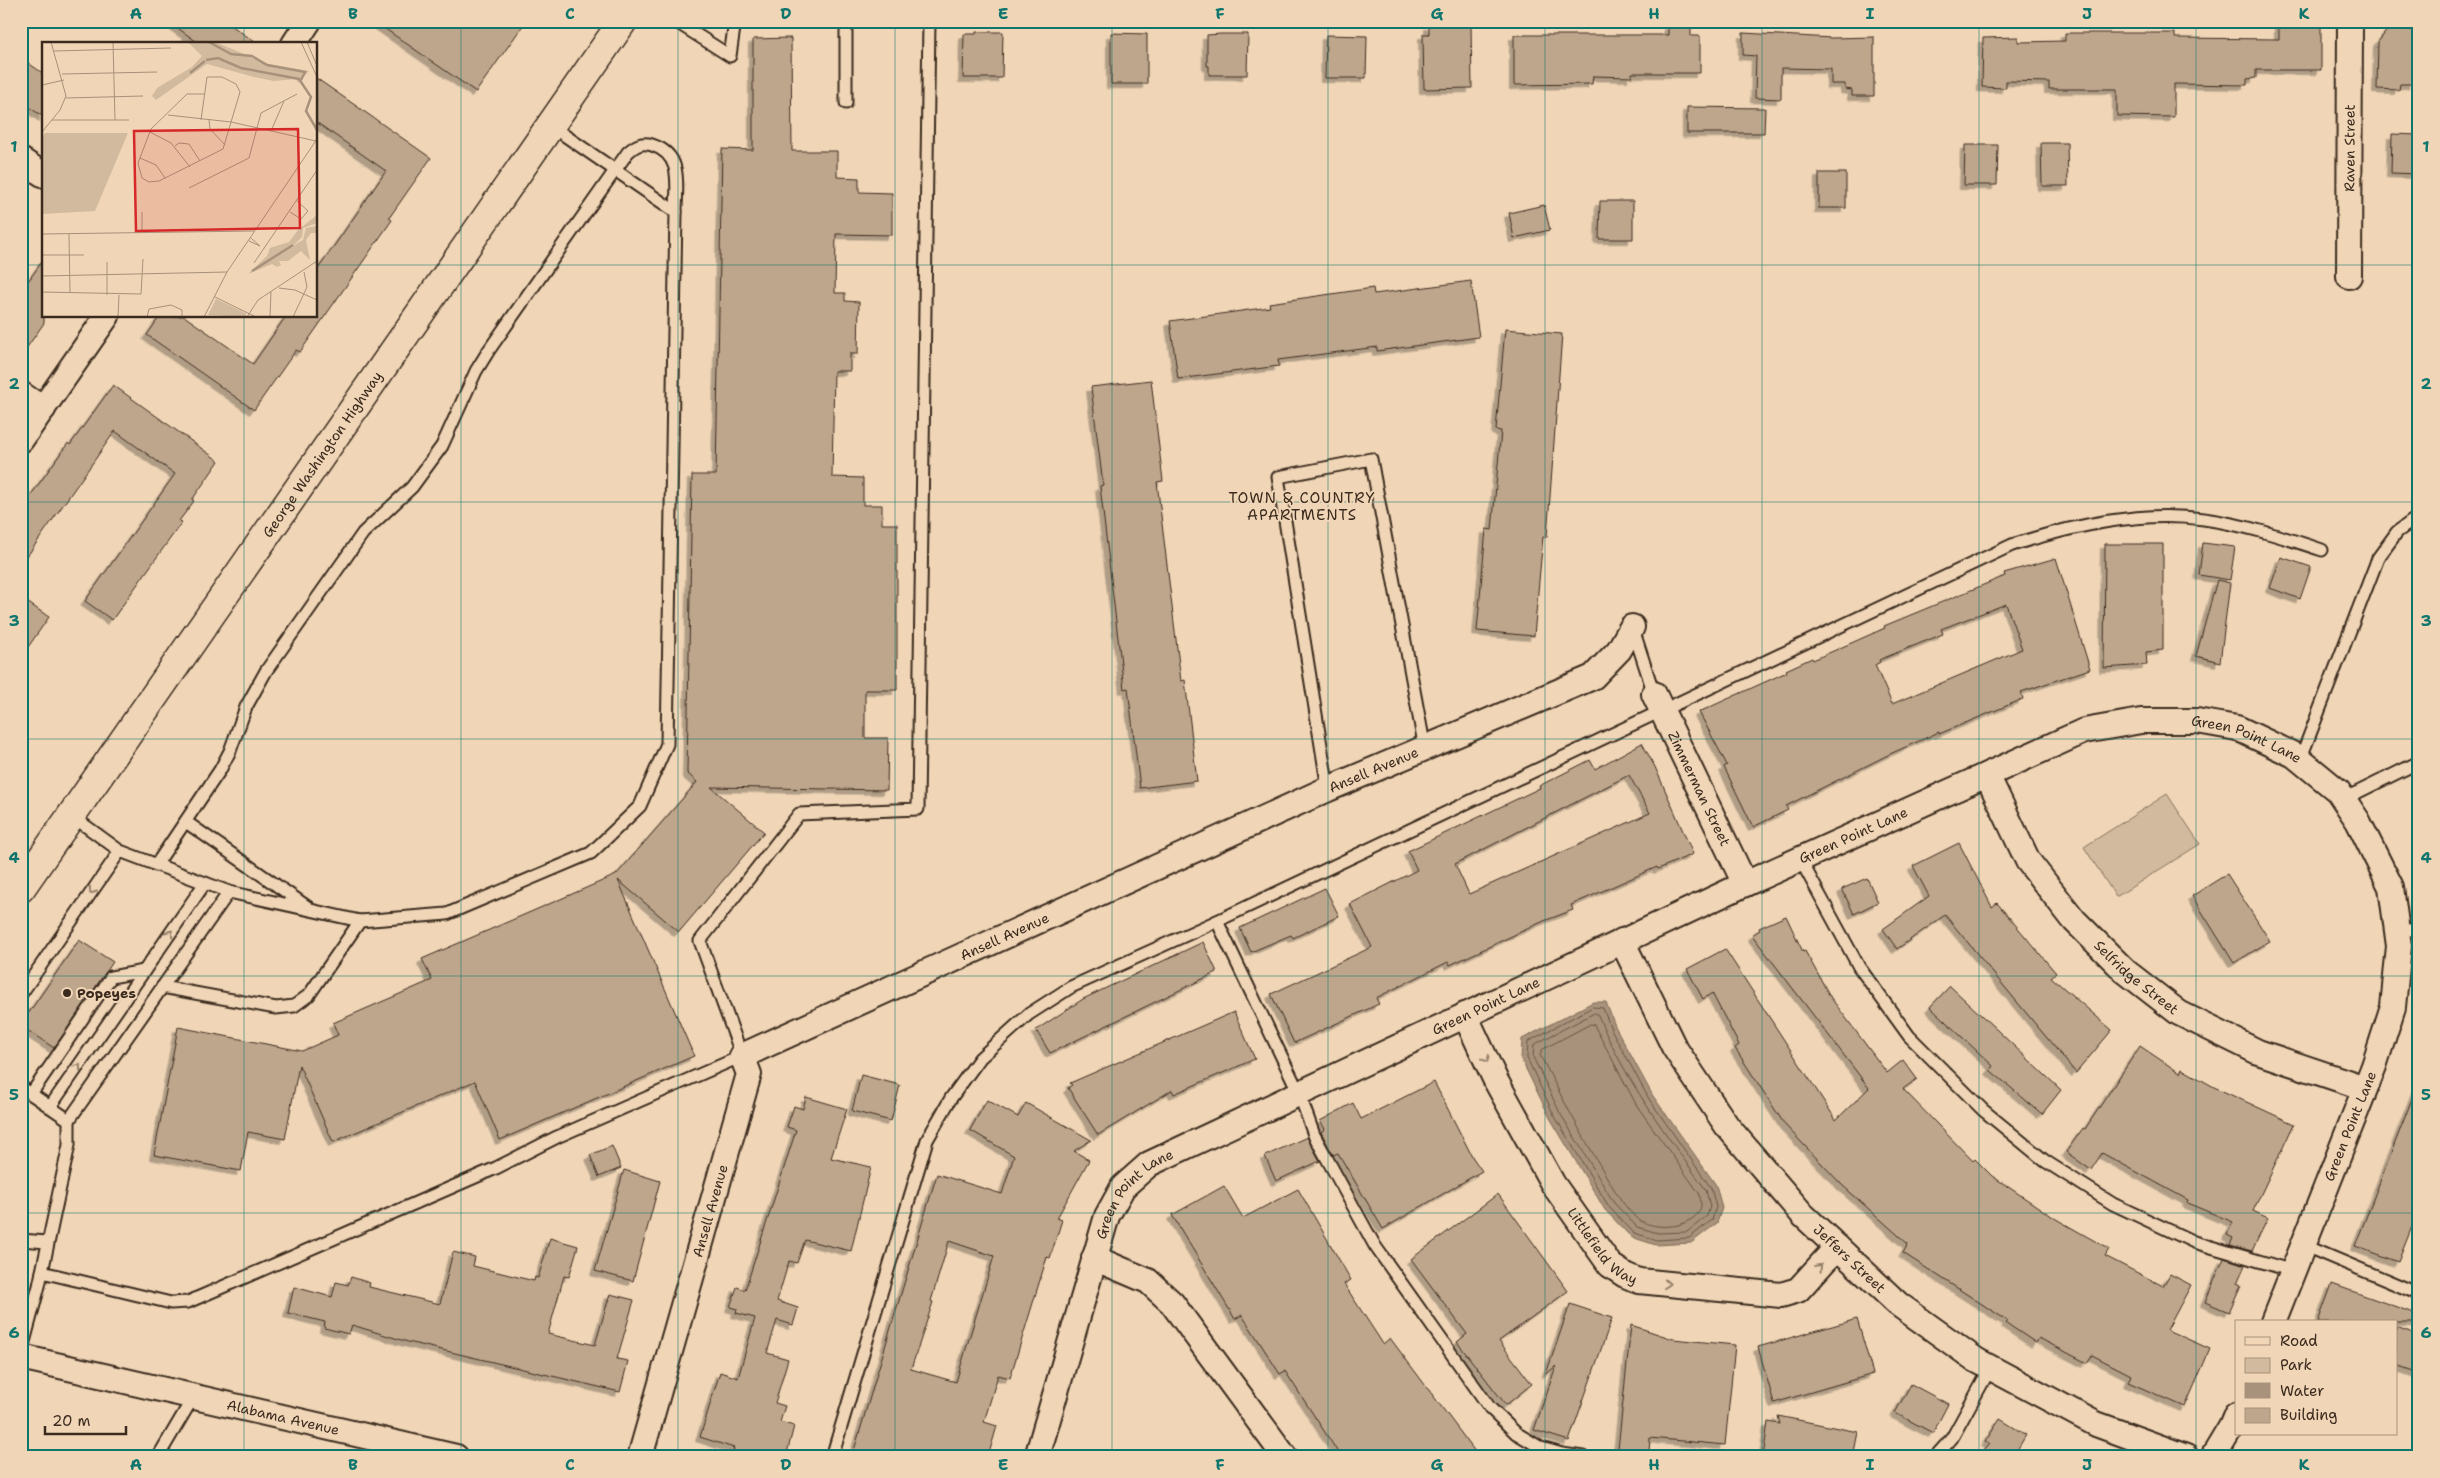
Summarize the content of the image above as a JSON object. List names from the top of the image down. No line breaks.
{"streets":{"main road":["George Washington Highway"],"street":["Raven Street","Green Point Lane","Ansell Avenue","Zimmerman Street","Selfridge Street","Littlefield Way","Jeffers Street","Alabama Avenue"]},"crossings":[["Green Point Lane","Zimmerman Street"],["Green Point Lane","Selfridge Street"],["Green Point Lane","Littlefield Way"],["Green Point Lane","Jeffers Street"],["Littlefield Way","Jeffers Street"]],"one_way":["Littlefield Way"],"districts":["TOWN & COUNTRY APARTMENTS"],"places":["Popeyes"],"legend":["Road","Park","Water","Building"],"scale_bar":"20 m","grid":{"columns":["A","B","C","D","E","F","G","H","I","J","K"],"rows":["1","2","3","4","5","6"]}}
